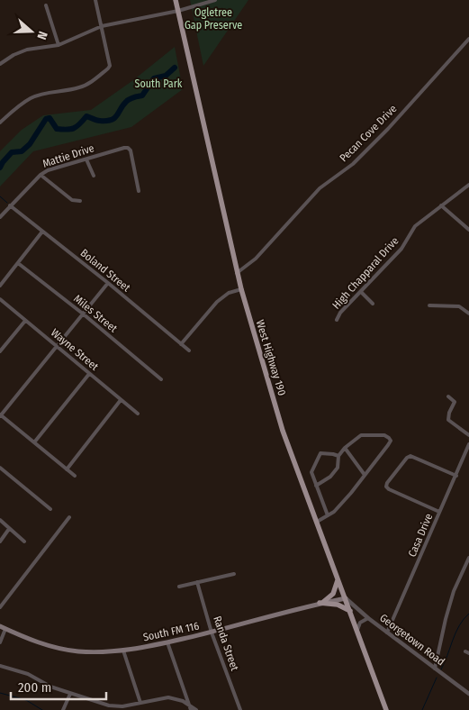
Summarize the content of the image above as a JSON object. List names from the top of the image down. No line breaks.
{"streets":{"main road":["West Highway 190","South FM 116"],"street":["Pecan Cove Drive","Mattie Drive","Boland Street","High Chapparal Drive","Miles Street","Wayne Street","Casa Drive","Georgetown Road","Randa Street"]},"crossings":[["Pecan Cove Drive","West Highway 190"],["Mattie Drive","Boland Street"],["West Highway 190","South FM 116"],["West Highway 190","Georgetown Road"],["Casa Drive","Georgetown Road"],["South FM 116","Georgetown Road"],["South FM 116","Randa Street"]],"parks":["Ogletree Gap Preserve","South Park"],"scale_bar":"200 m","north":"right"}
